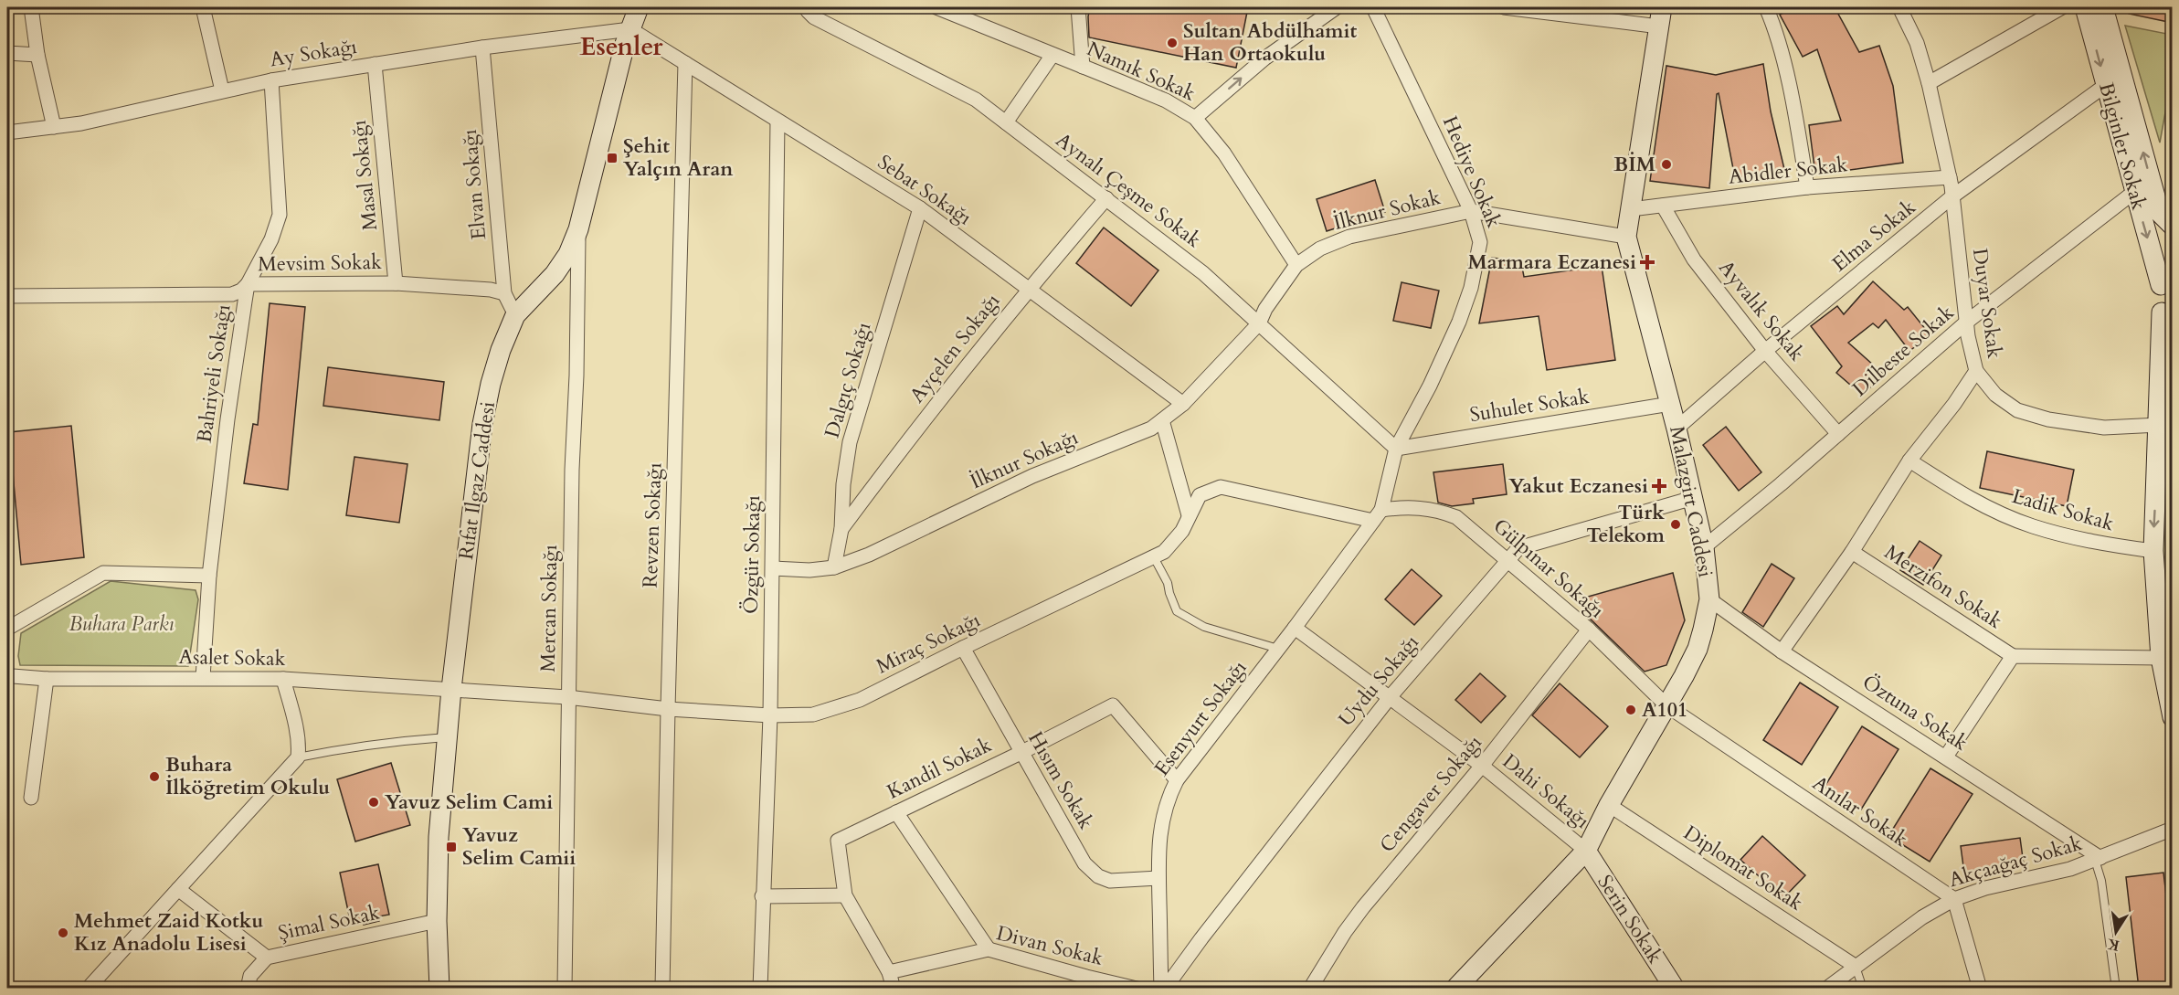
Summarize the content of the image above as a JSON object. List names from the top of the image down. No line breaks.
{"streets":{"street":["Ay Sokağı","Namık Sokak","Bilginler Sokak","Abidler Sokak","Hediye Sokak","Masal Sokağı","Elvan Sokağı","Sebat Sokağı","Aynalı Çeşme Sokak","İlknur Sokak","Elma Sokak","Mevsim Sokak","Duyar Sokak","Ayvalık Sokak","Ayçelen Sokağı","Dilbeste Sokak","Bahriyeli Sokağı","Dalgıç Sokağı","Suhulet Sokak","İlknur Sokağı","Rıfat Ilgaz Caddesi","Malazgirt Caddesi","Ladik Sokak","Revzen Sokağı","Özgür Sokağı","Gülpınar Sokağı","Merzifon Sokak","Mercan Sokağı","Miraç Sokağı","Asalet Sokak","Uydu Sokağı","Öztuna Sokak","Esenyurt Sokağı","Kandil Sokak","Hısım Sokak","Dahi Sokağı","Cengaver Sokağı","Anılar Sokak","Akçaağaç Sokak","Diplomat Sokak","Serin Sokak","Şimal Sokak","Divan Sokak"]},"crossings":[["Ay Sokağı","Masal Sokağı"],["Ay Sokağı","Elvan Sokağı"],["Ay Sokağı","Sebat Sokağı"],["Ay Sokağı","Bahriyeli Sokağı"],["Ay Sokağı","Rıfat Ilgaz Caddesi"],["Namık Sokak","İlknur Sokak"],["Bilginler Sokak","Elma Sokak"],["Bilginler Sokak","Dilbeste Sokak"],["Bilginler Sokak","Ladik Sokak"],["Abidler Sokak","Duyar Sokak"],["Abidler Sokak","Ayvalık Sokak"],["Abidler Sokak","Malazgirt Caddesi"],["Hediye Sokak","Aynalı Çeşme Sokak"],["Hediye Sokak","İlknur Sokak"],["Hediye Sokak","Suhulet Sokak"],["Hediye Sokak","Gülpınar Sokağı"],["Hediye Sokak","Miraç Sokağı"],["Hediye Sokak","Esenyurt Sokağı"],["Masal Sokağı","Mevsim Sokak"],["Elvan Sokağı","Mevsim Sokak"],["Elvan Sokağı","Rıfat Ilgaz Caddesi"],["Sebat Sokağı","Ayçelen Sokağı"],["Sebat Sokağı","Dalgıç Sokağı"],["Sebat Sokağı","İlknur Sokağı"],["Sebat Sokağı","Rıfat Ilgaz Caddesi"],["Sebat Sokağı","Revzen Sokağı"],["Sebat Sokağı","Özgür Sokağı"],["Aynalı Çeşme Sokak","İlknur Sokak"],["Aynalı Çeşme Sokak","Ayçelen Sokağı"],["Aynalı Çeşme Sokak","Suhulet Sokak"],["Aynalı Çeşme Sokak","İlknur Sokağı"],["İlknur Sokak","İlknur Sokağı"],["İlknur Sokak","Malazgirt Caddesi"],["Elma Sokak","Duyar Sokak"],["Elma Sokak","Ayvalık Sokak"],["Elma Sokak","Malazgirt Caddesi"],["Mevsim Sokak","Bahriyeli Sokağı"],["Duyar Sokak","Dilbeste Sokak"],["Duyar Sokak","Ladik Sokak"],["Duyar Sokak","Merzifon Sokak"],["Duyar Sokak","Öztuna Sokak"],["Ayvalık Sokak","Dilbeste Sokak"],["Ayçelen Sokağı","Dalgıç Sokağı"],["Dilbeste Sokak","Malazgirt Caddesi"],["Bahriyeli Sokağı","Asalet Sokak"],["Dalgıç Sokağı","İlknur Sokağı"],["Suhulet Sokak","Malazgirt Caddesi"],["İlknur Sokağı","Özgür Sokağı"],["Rıfat Ilgaz Caddesi","Mercan Sokağı"],["Rıfat Ilgaz Caddesi","Miraç Sokağı"],["Rıfat Ilgaz Caddesi","Asalet Sokak"],["Rıfat Ilgaz Caddesi","Şimal Sokak"],["Malazgirt Caddesi","Gülpınar Sokağı"],["Malazgirt Caddesi","Uydu Sokağı"],["Malazgirt Caddesi","Öztuna Sokak"],["Malazgirt Caddesi","Dahi Sokağı"],["Malazgirt Caddesi","Anılar Sokak"],["Malazgirt Caddesi","Diplomat Sokak"],["Malazgirt Caddesi","Serin Sokak"],["Revzen Sokağı","Miraç Sokağı"],["Özgür Sokağı","Miraç Sokağı"],["Gülpınar Sokağı","Miraç Sokağı"],["Gülpınar Sokağı","Uydu Sokağı"],["Gülpınar Sokağı","Esenyurt Sokağı"],["Gülpınar Sokağı","Cengaver Sokağı"],["Gülpınar Sokağı","Anılar Sokak"],["Mercan Sokağı","Miraç Sokağı"],["Miraç Sokağı","Asalet Sokak"],["Miraç Sokağı","Esenyurt Sokağı"],["Miraç Sokağı","Hısım Sokak"],["Uydu Sokağı","Esenyurt Sokağı"],["Uydu Sokağı","Dahi Sokağı"],["Öztuna Sokak","Akçaağaç Sokak"],["Esenyurt Sokağı","Kandil Sokak"],["Esenyurt Sokağı","Hısım Sokak"],["Esenyurt Sokağı","Dahi Sokağı"],["Kandil Sokak","Hısım Sokak"],["Kandil Sokak","Divan Sokak"],["Dahi Sokağı","Cengaver Sokağı"],["Dahi Sokağı","Serin Sokak"],["Anılar Sokak","Akçaağaç Sokak"],["Akçaağaç Sokak","Diplomat Sokak"]],"districts":["Esenler"],"parks":["Buhara Parkı"],"places":{"other":["Sultan Abdülhamit Han Ortaokulu","BİM","Türk Telekom","A101","Buhara İlköğretim Okulu","Yavuz Selim Cami","Mehmet Zaid Kotku Kız Anadolu Lisesi"],"transit":["Şehit Yalçın Aran","Yavuz Selim Camii"],"health":["Marmara Eczanesi","Yakut Eczanesi"]},"north":"bottom"}
